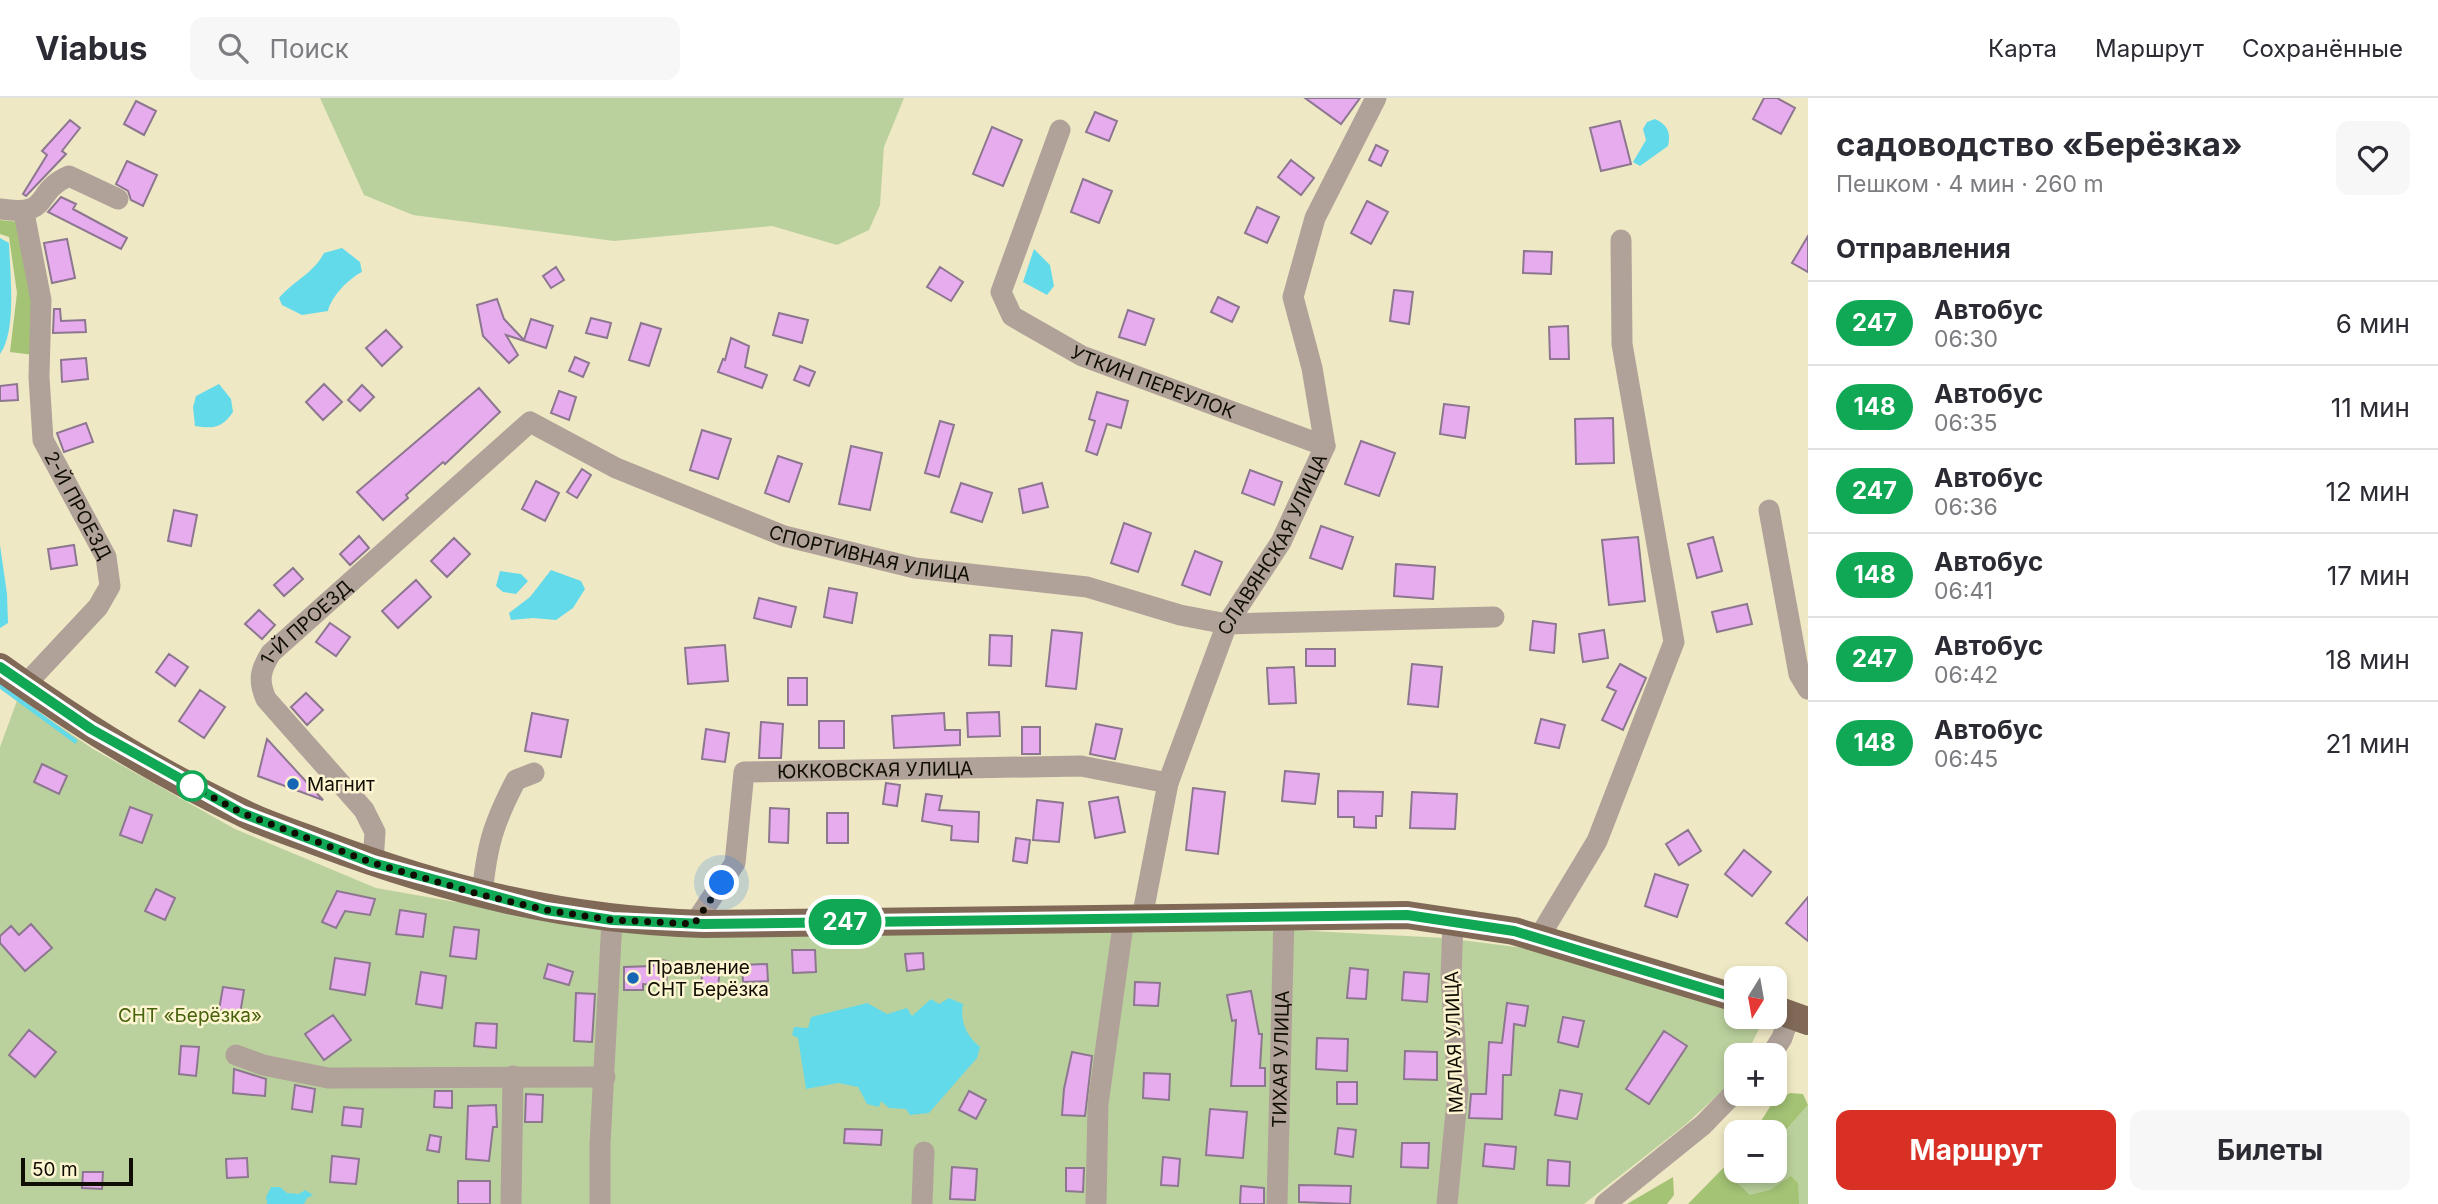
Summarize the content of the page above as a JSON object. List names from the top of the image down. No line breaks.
{"streets":{"street":["УТКИН ПЕРЕУЛОК","2-Й ПРОЕЗД","СЛАВЯНСКАЯ УЛИЦА","СПОРТИВНАЯ УЛИЦА","1-Й ПРОЕЗД","ЮККОВСКАЯ УЛИЦА","МАЛАЯ УЛИЦА","ТИХАЯ УЛИЦА"]},"crossings":[["УТКИН ПЕРЕУЛОК","СЛАВЯНСКАЯ УЛИЦА"],["СЛАВЯНСКАЯ УЛИЦА","СПОРТИВНАЯ УЛИЦА"],["СЛАВЯНСКАЯ УЛИЦА","ЮККОВСКАЯ УЛИЦА"],["СПОРТИВНАЯ УЛИЦА","1-Й ПРОЕЗД"]],"parks":["СНТ «Берёзка»"],"places":["Магнит","Правление СНТ Берёзка"],"lines":["bus line 247"],"scale_bar":"50 m","north":"bottom","page":{"header":"Viabus","search":"Поиск","nav":["Карта","Маршрут","Сохранённые"],"on_map":"247","heading":[["садоводство «Берёзка»","Пешком · 4 мин · 260 m"],"Отправления"],"list":[{"mark":"247","name":"Автобус","note":"06:30","value":"6 мин"},{"mark":"148","name":"Автобус","note":"06:35","value":"11 мин"},{"mark":"247","name":"Автобус","note":"06:36","value":"12 мин"},{"mark":"148","name":"Автобус","note":"06:41","value":"17 мин"},{"mark":"247","name":"Автобус","note":"06:42","value":"18 мин"},{"mark":"148","name":"Автобус","note":"06:45","value":"21 мин"}],"map_buttons":["+","−"],"buttons":["Маршрут","Билеты"],"scale":"50 m"}}
